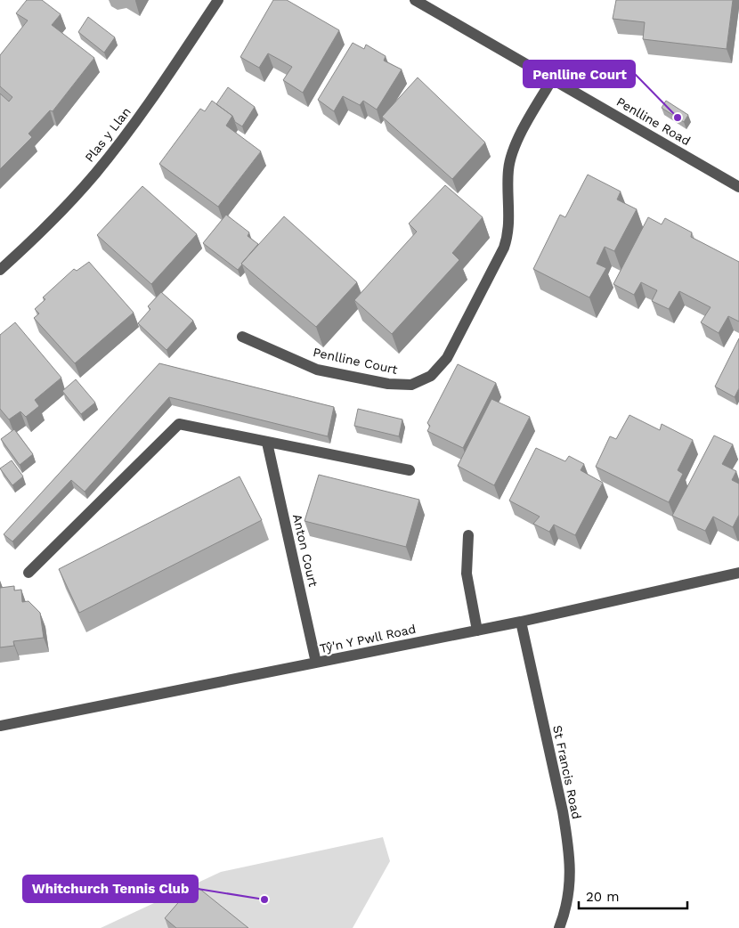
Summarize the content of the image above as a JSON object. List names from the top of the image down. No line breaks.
{"streets":{"street":["Penlline Road","Plas y Llan","Penlline Court","Anton Court","Tŷ'n Y Pwll Road","St Francis Road"]},"crossings":[["Penlline Road","Penlline Court"],["Anton Court","Tŷ'n Y Pwll Road"],["Tŷ'n Y Pwll Road","St Francis Road"]],"places":["Penlline Court","Whitchurch Tennis Club"],"scale_bar":"20 m"}
